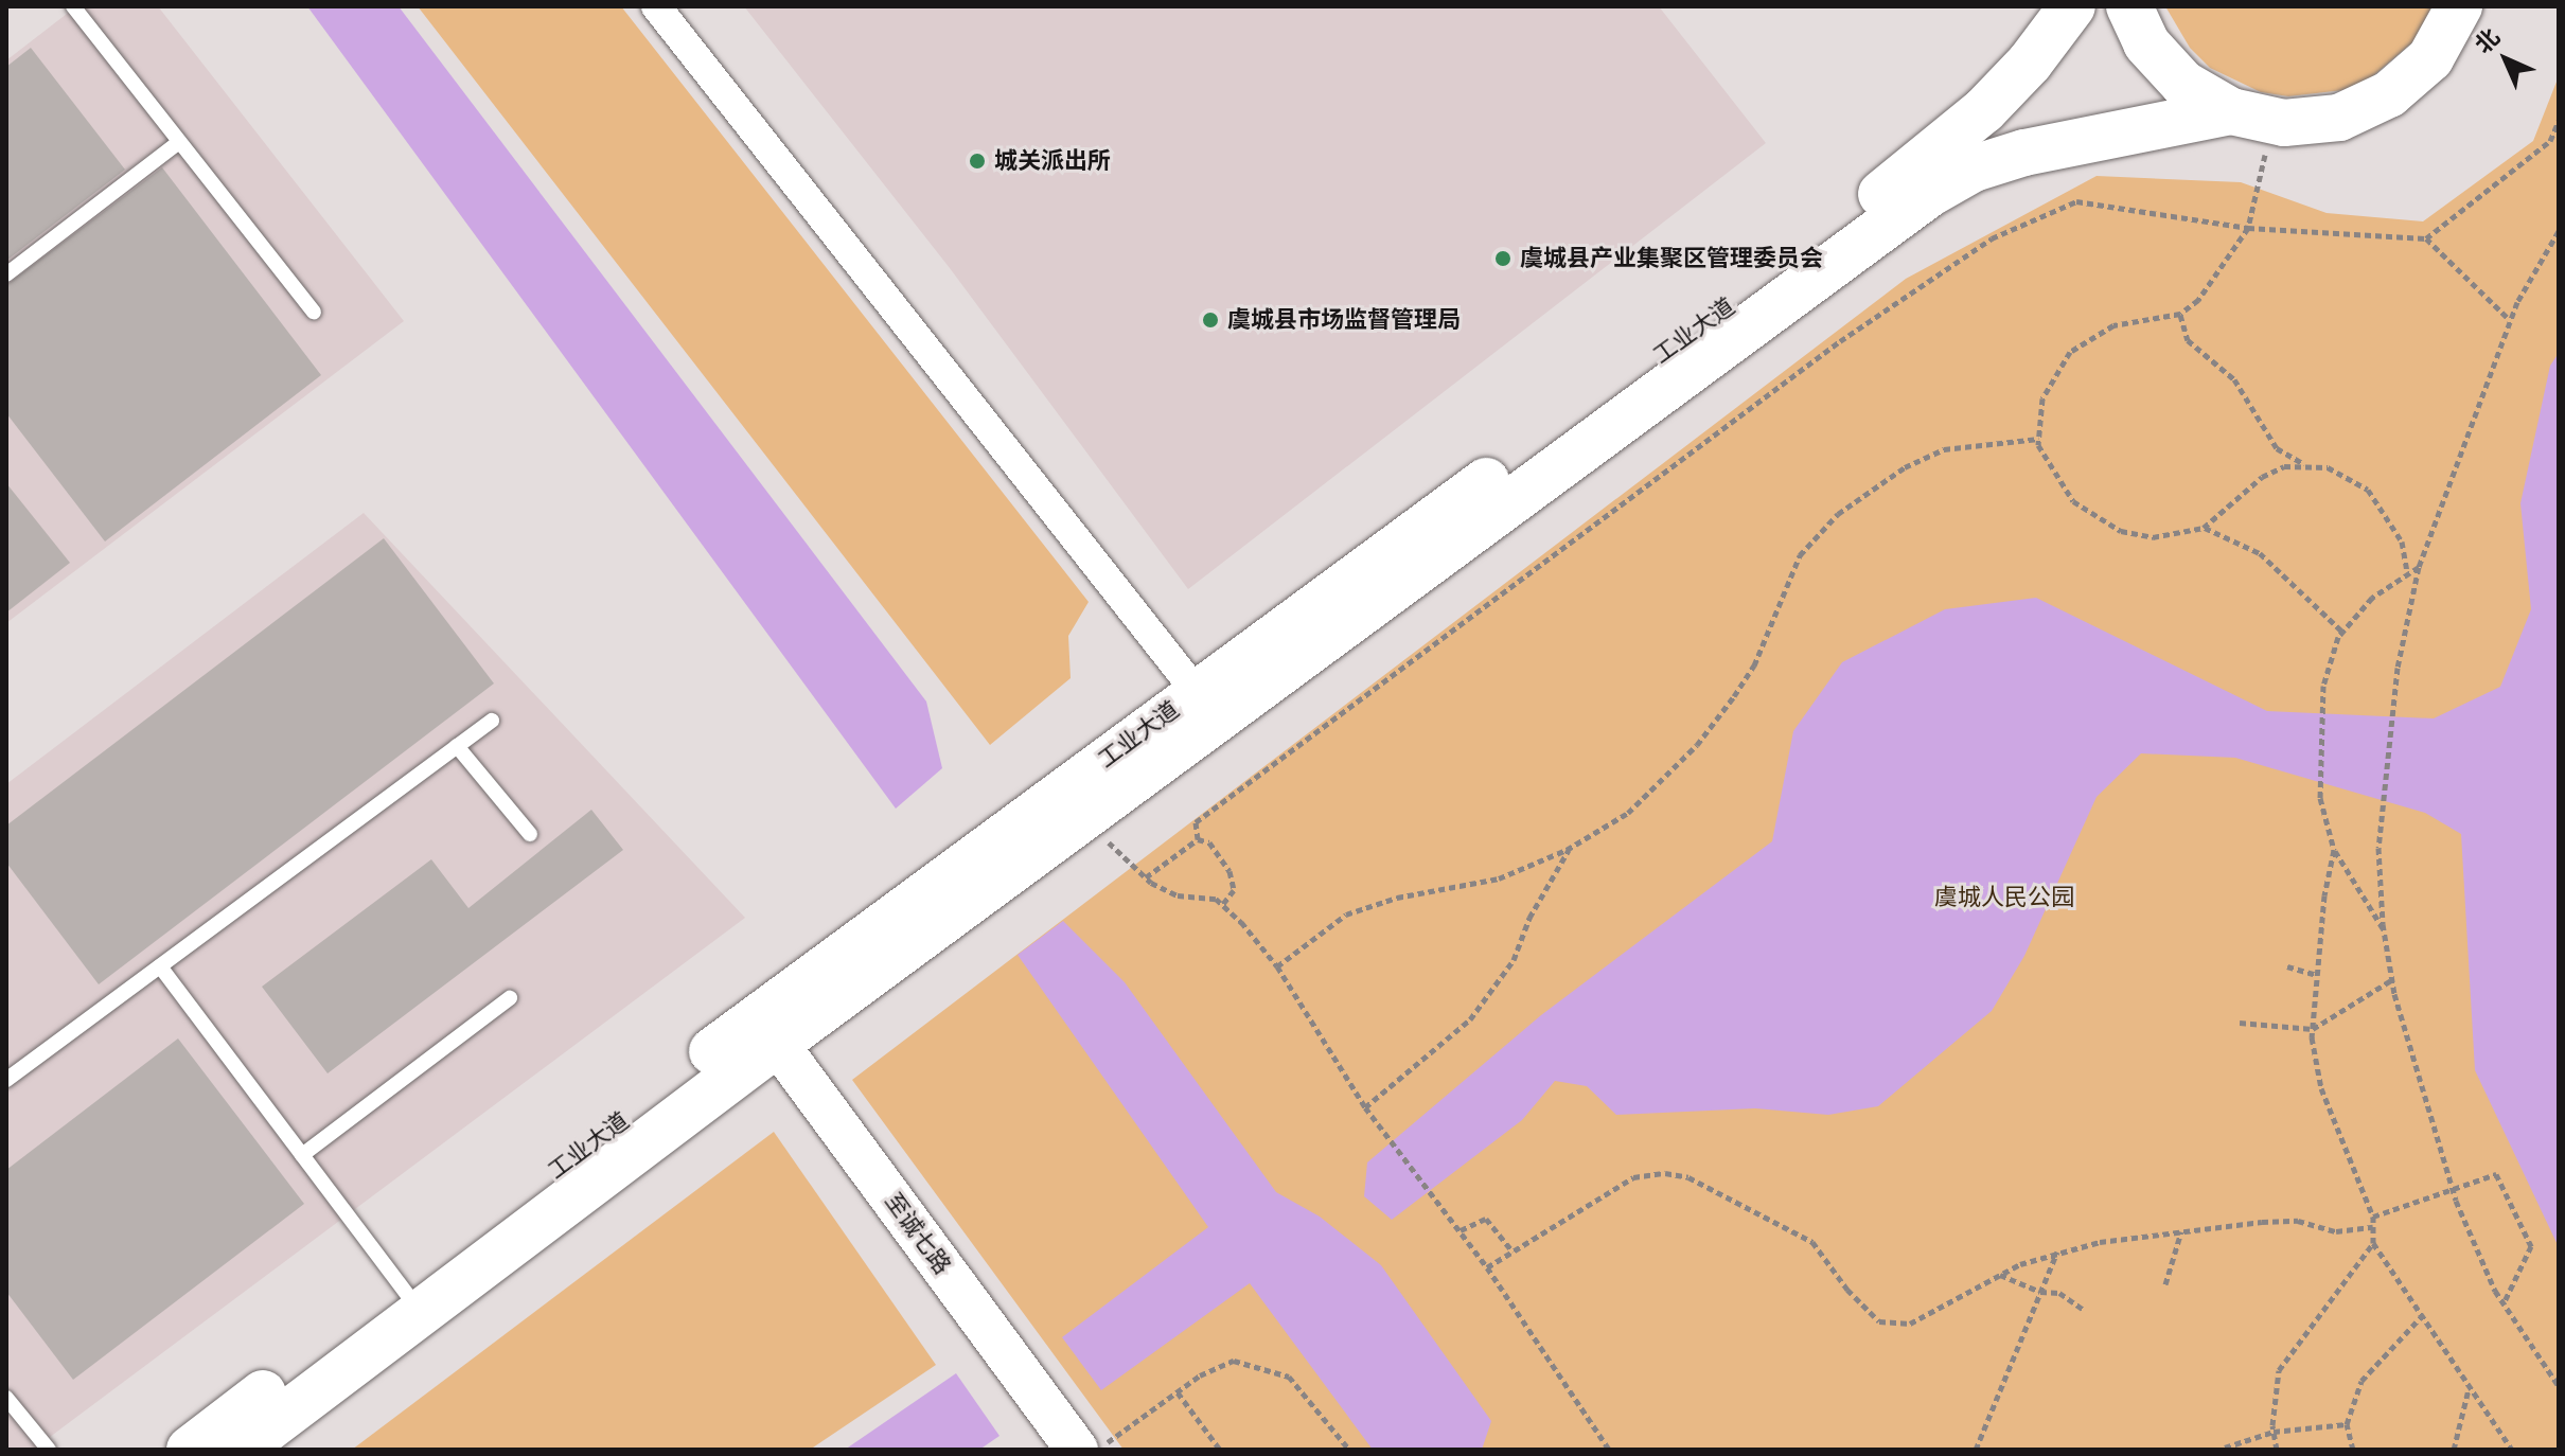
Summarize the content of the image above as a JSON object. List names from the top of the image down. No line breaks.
{"streets":{"main road":["工业大道","至诚七路"]},"crossings":[["工业大道","至诚七路"]],"parks":["虞城人民公园"],"places":["城关派出所","虞城县产业集聚区管理委员会","虞城县市场监督管理局"],"north":"top left"}
